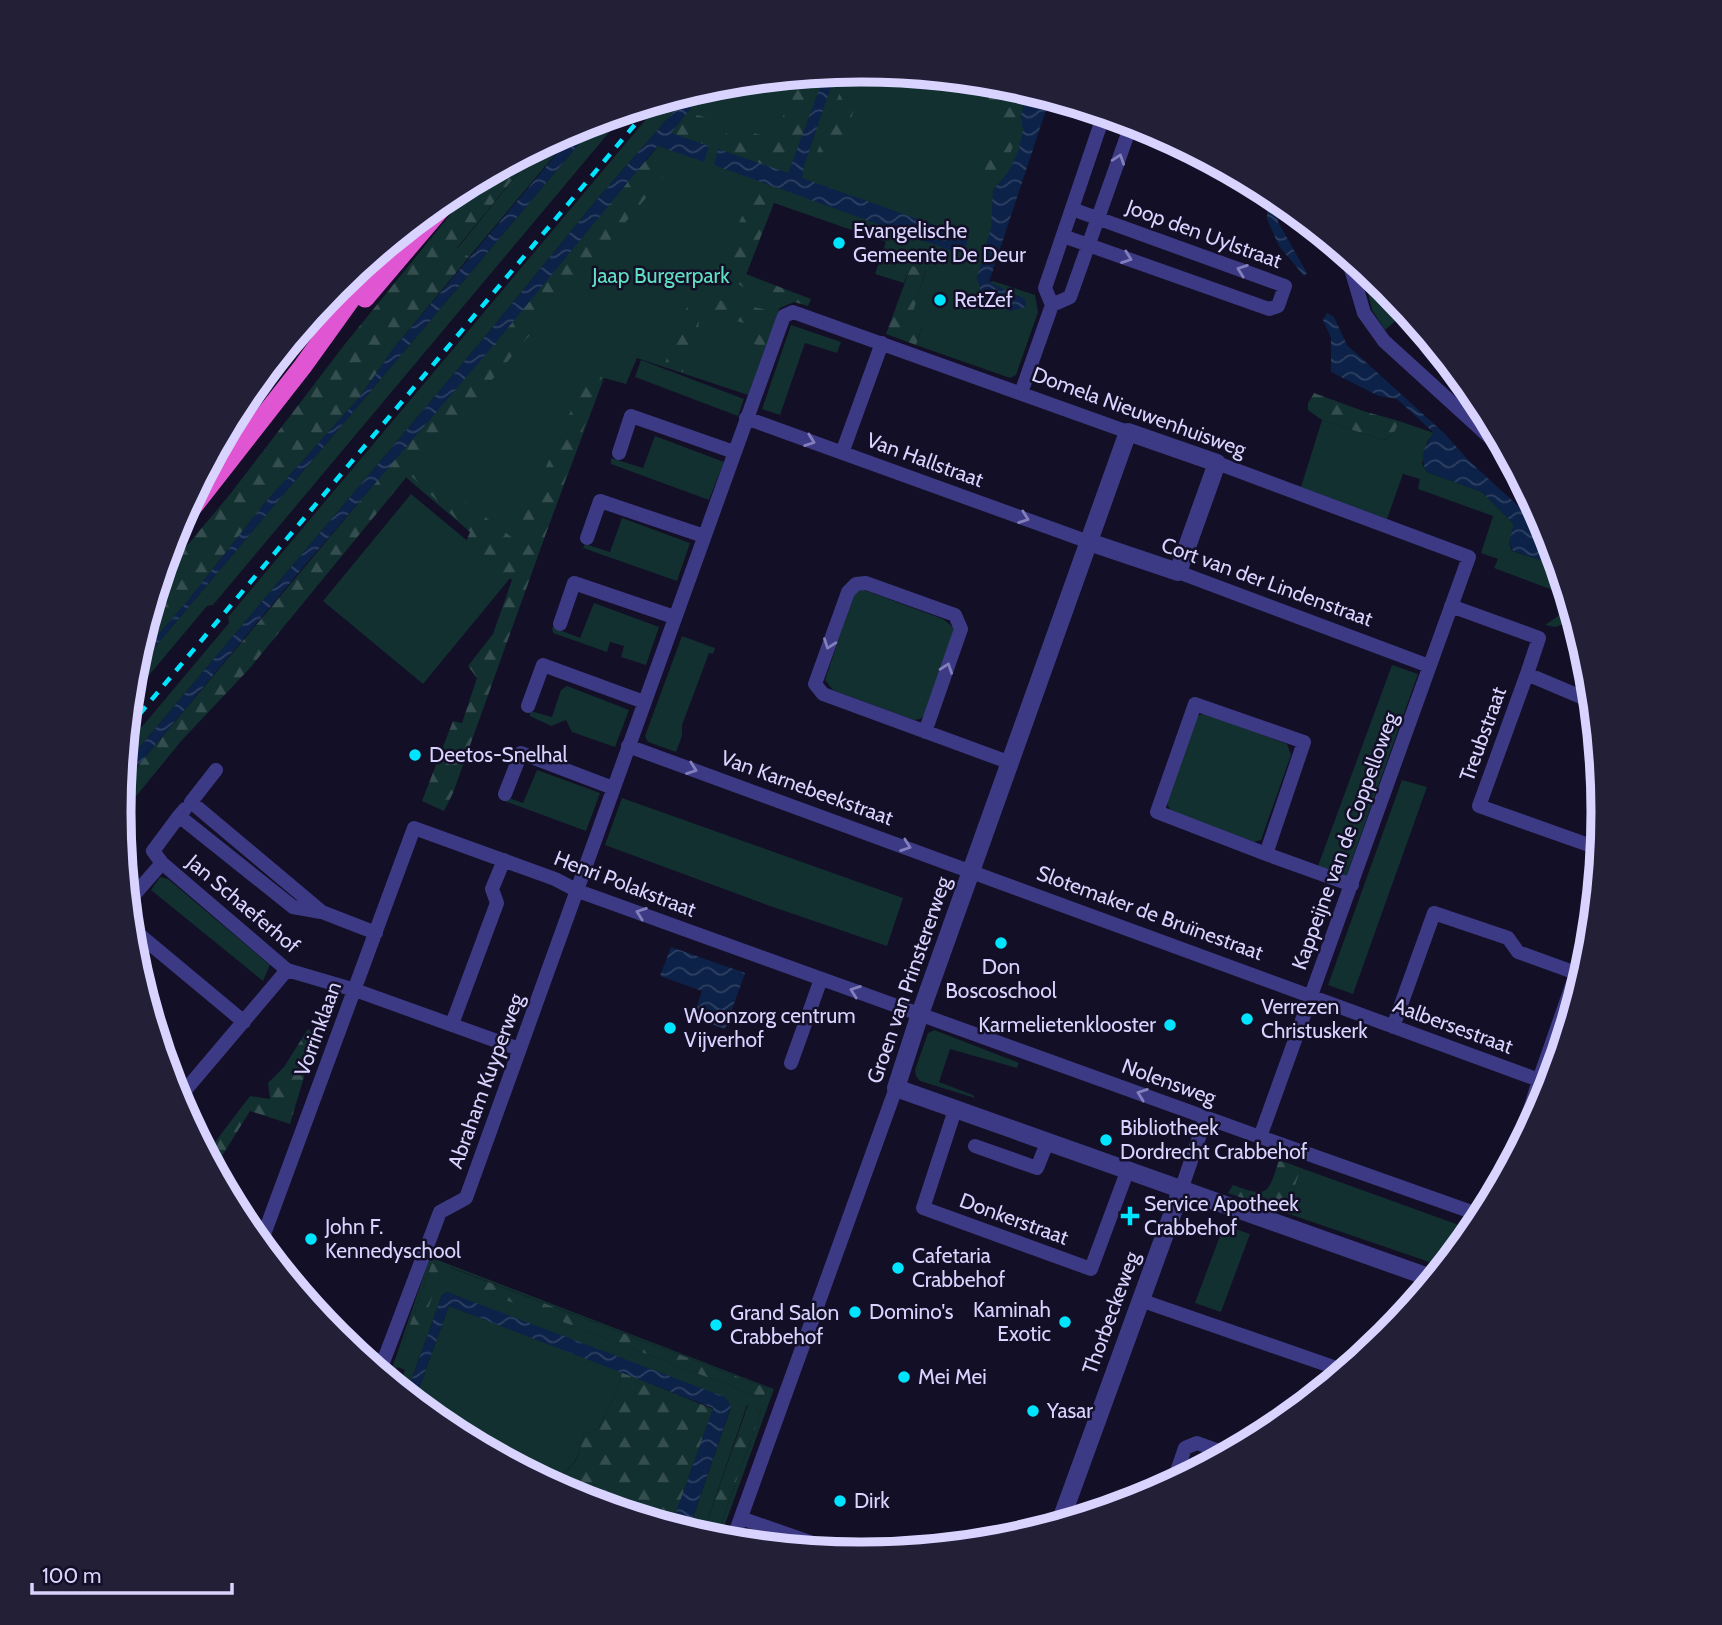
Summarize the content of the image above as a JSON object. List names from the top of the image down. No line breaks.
{"streets":{"street":["Joop den Uylstraat","Domela Nieuwenhuisweg","Van Hallstraat","Cort van der Lindenstraat","Treubstraat","Van Karnebeekstraat","Kappeijne van de Coppelloweg","Henri Polakstraat","Jan Schaeferhof","Slotemaker de Bruïnestraat","Groen van Prinstererweg","Aalbersestraat","Vorrinklaan","Abraham Kuyperweg","Nolensweg","Donkerstraat","Thorbeckeweg"]},"crossings":[["Joop den Uylstraat","Domela Nieuwenhuisweg"],["Domela Nieuwenhuisweg","Kappeijne van de Coppelloweg"],["Domela Nieuwenhuisweg","Groen van Prinstererweg"],["Domela Nieuwenhuisweg","Abraham Kuyperweg"],["Van Hallstraat","Cort van der Lindenstraat"],["Van Hallstraat","Groen van Prinstererweg"],["Van Hallstraat","Abraham Kuyperweg"],["Cort van der Lindenstraat","Kappeijne van de Coppelloweg"],["Cort van der Lindenstraat","Groen van Prinstererweg"],["Van Karnebeekstraat","Slotemaker de Bruïnestraat"],["Van Karnebeekstraat","Groen van Prinstererweg"],["Van Karnebeekstraat","Abraham Kuyperweg"],["Kappeijne van de Coppelloweg","Slotemaker de Bruïnestraat"],["Kappeijne van de Coppelloweg","Aalbersestraat"],["Kappeijne van de Coppelloweg","Nolensweg"],["Henri Polakstraat","Groen van Prinstererweg"],["Henri Polakstraat","Vorrinklaan"],["Henri Polakstraat","Abraham Kuyperweg"],["Henri Polakstraat","Nolensweg"],["Jan Schaeferhof","Vorrinklaan"],["Jan Schaeferhof","Abraham Kuyperweg"],["Slotemaker de Bruïnestraat","Groen van Prinstererweg"],["Slotemaker de Bruïnestraat","Aalbersestraat"],["Groen van Prinstererweg","Nolensweg"],["Nolensweg","Thorbeckeweg"]],"one_way":["Van Hallstraat","Van Karnebeekstraat","Henri Polakstraat"],"parks":["Jaap Burgerpark"],"places":{"other":["Evangelische Gemeente De Deur","RetZef","Deetos-Snelhal","Don Boscoschool","Verrezen Christuskerk","Karmelietenklooster","Woonzorg centrum Vijverhof","Bibliotheek Dordrecht Crabbehof","John F. Kennedyschool","Cafetaria Crabbehof","Domino's","Kaminah Exotic","Grand Salon Crabbehof","Mei Mei","Yasar","Dirk"],"health":["Service Apotheek Crabbehof"]},"scale_bar":"100 m"}
